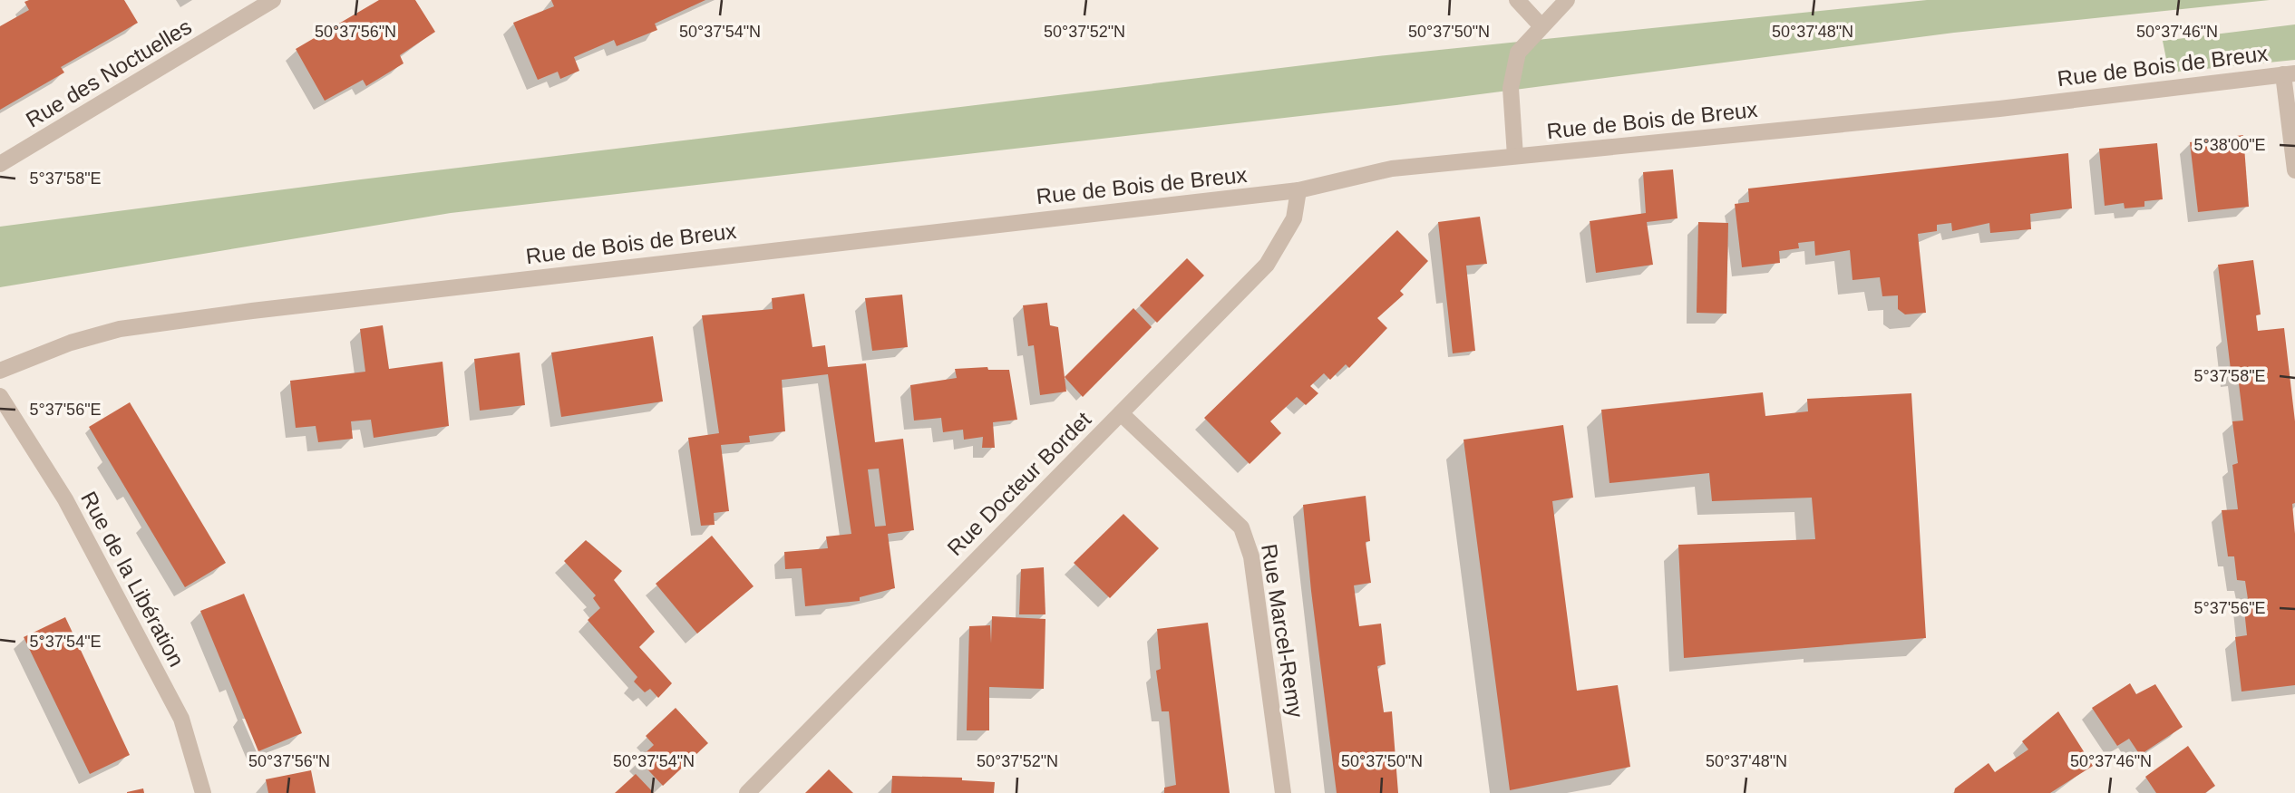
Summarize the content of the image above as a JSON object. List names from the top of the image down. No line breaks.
{"streets":{"street":["Rue de Bois de Breux","Rue des Noctuelles","Rue Docteur Bordet","Rue de la Libération","Rue Marcel-Remy"]},"crossings":[["Rue de Bois de Breux","Rue Docteur Bordet"],["Rue Docteur Bordet","Rue Marcel-Remy"]],"coordinates":["50°37'56\"N","50°37'54\"N","50°37'52\"N","50°37'50\"N","50°37'48\"N","50°37'46\"N","5°38'00\"E","5°37'58\"E","5°37'56\"E","5°37'54\"E"]}
